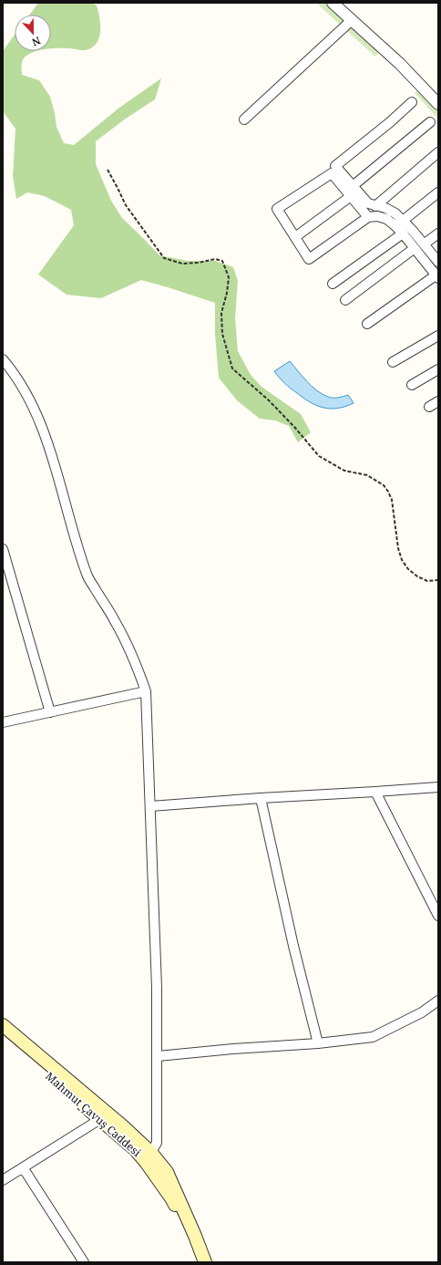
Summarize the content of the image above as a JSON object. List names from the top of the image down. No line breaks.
{"streets":{"main road":["Mahmut Çavuş Caddesi"]},"north":"bottom"}
